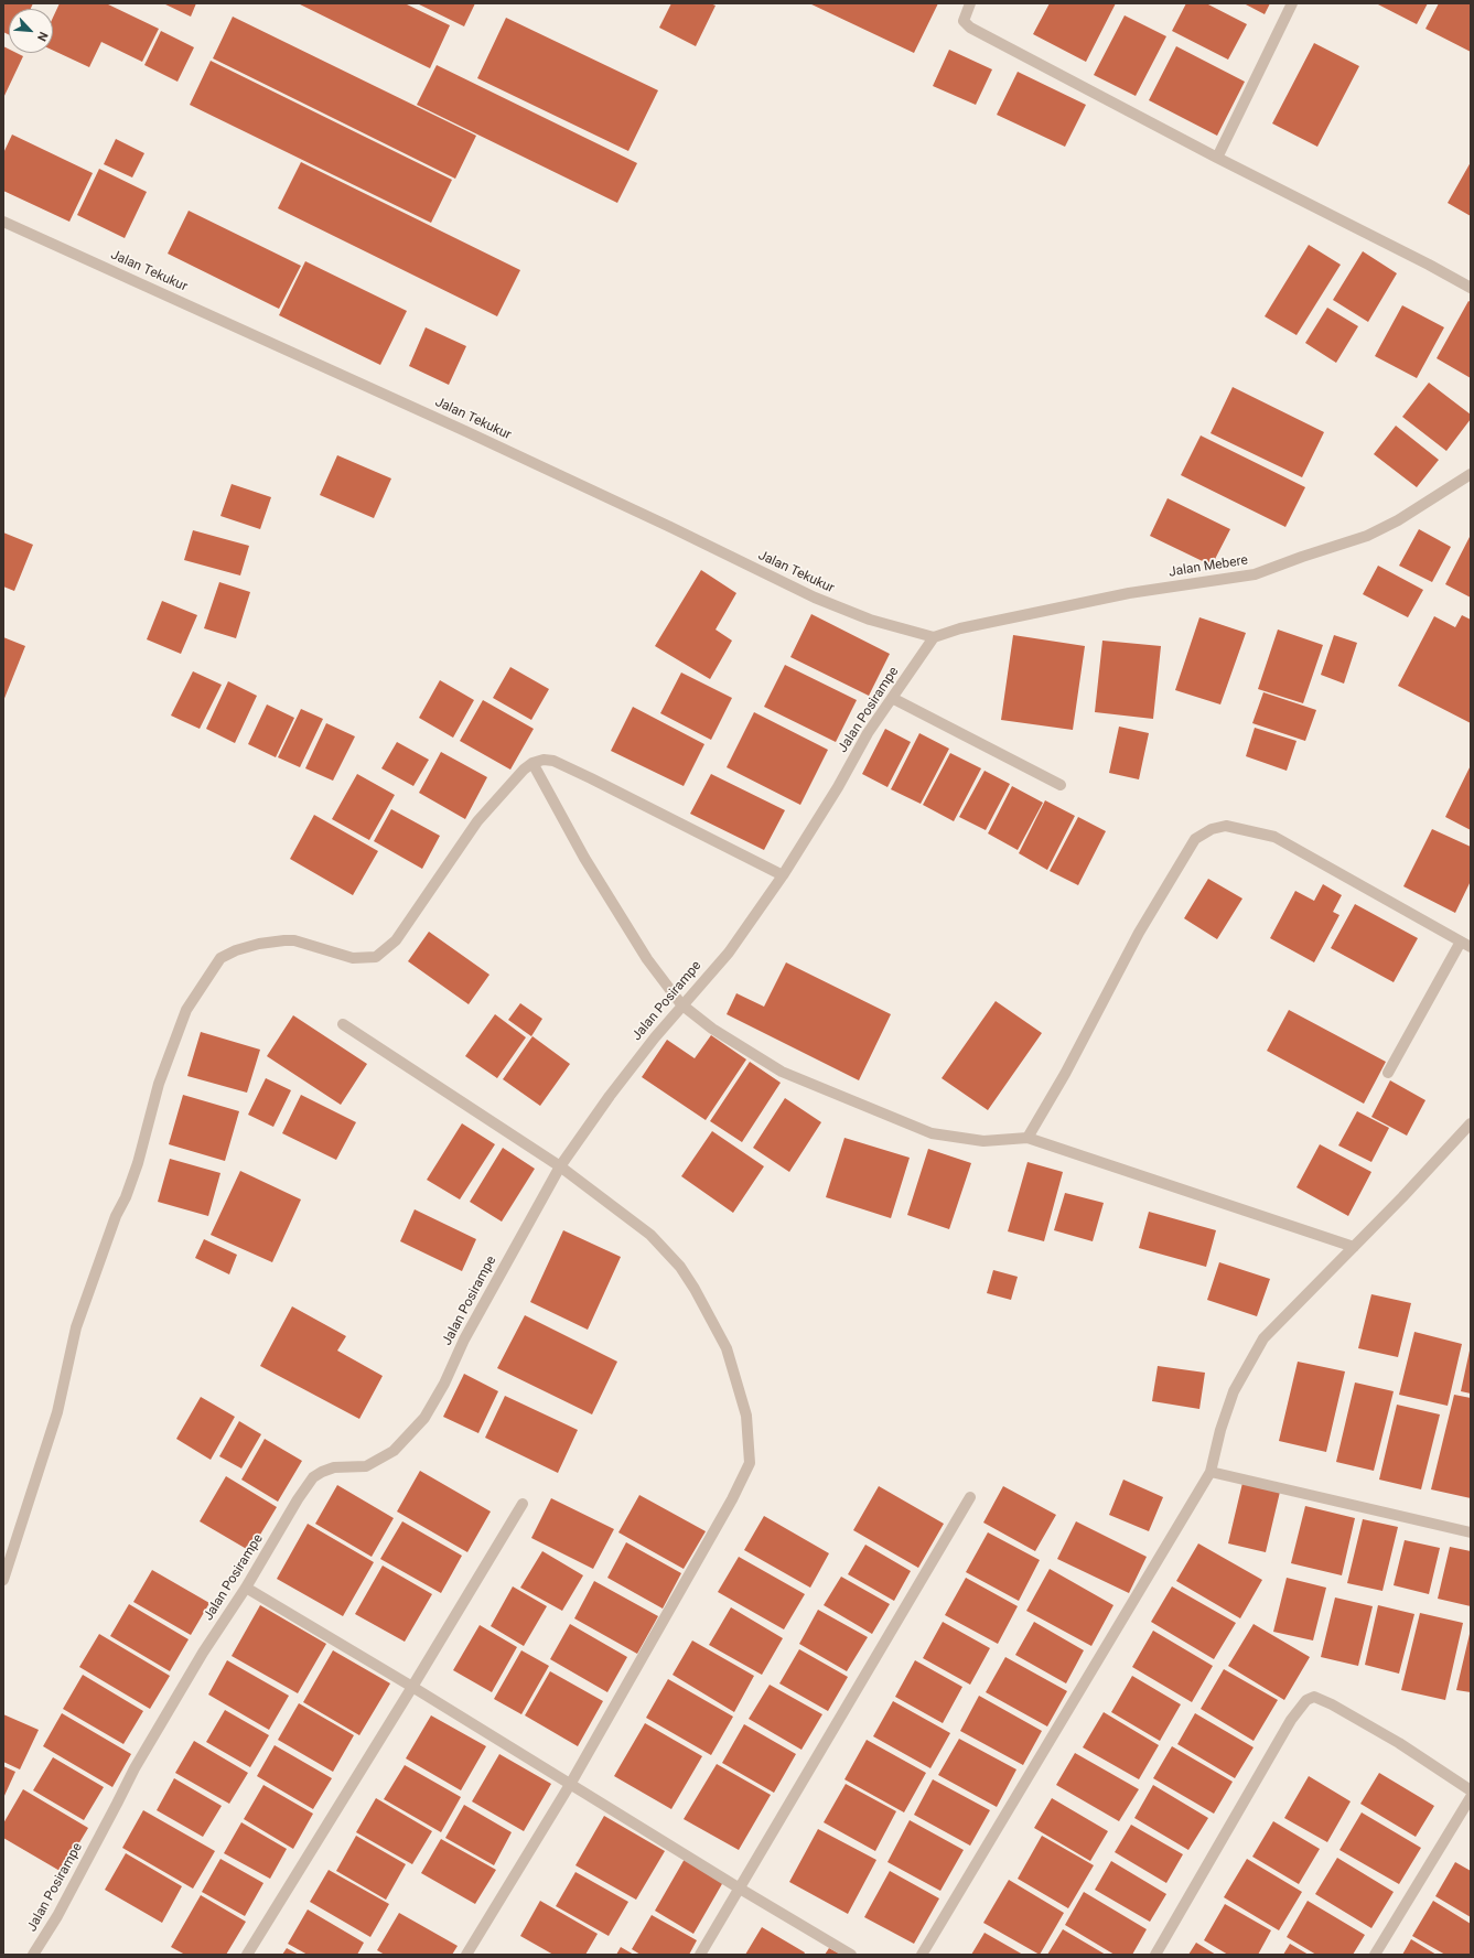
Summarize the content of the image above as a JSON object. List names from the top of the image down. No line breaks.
{"streets":{"street":["Jalan Tekukur","Jalan Mebere","Jalan Posirampe"]},"crossings":[["Jalan Tekukur","Jalan Mebere"],["Jalan Tekukur","Jalan Posirampe"],["Jalan Mebere","Jalan Posirampe"]],"north":"bottom right"}
